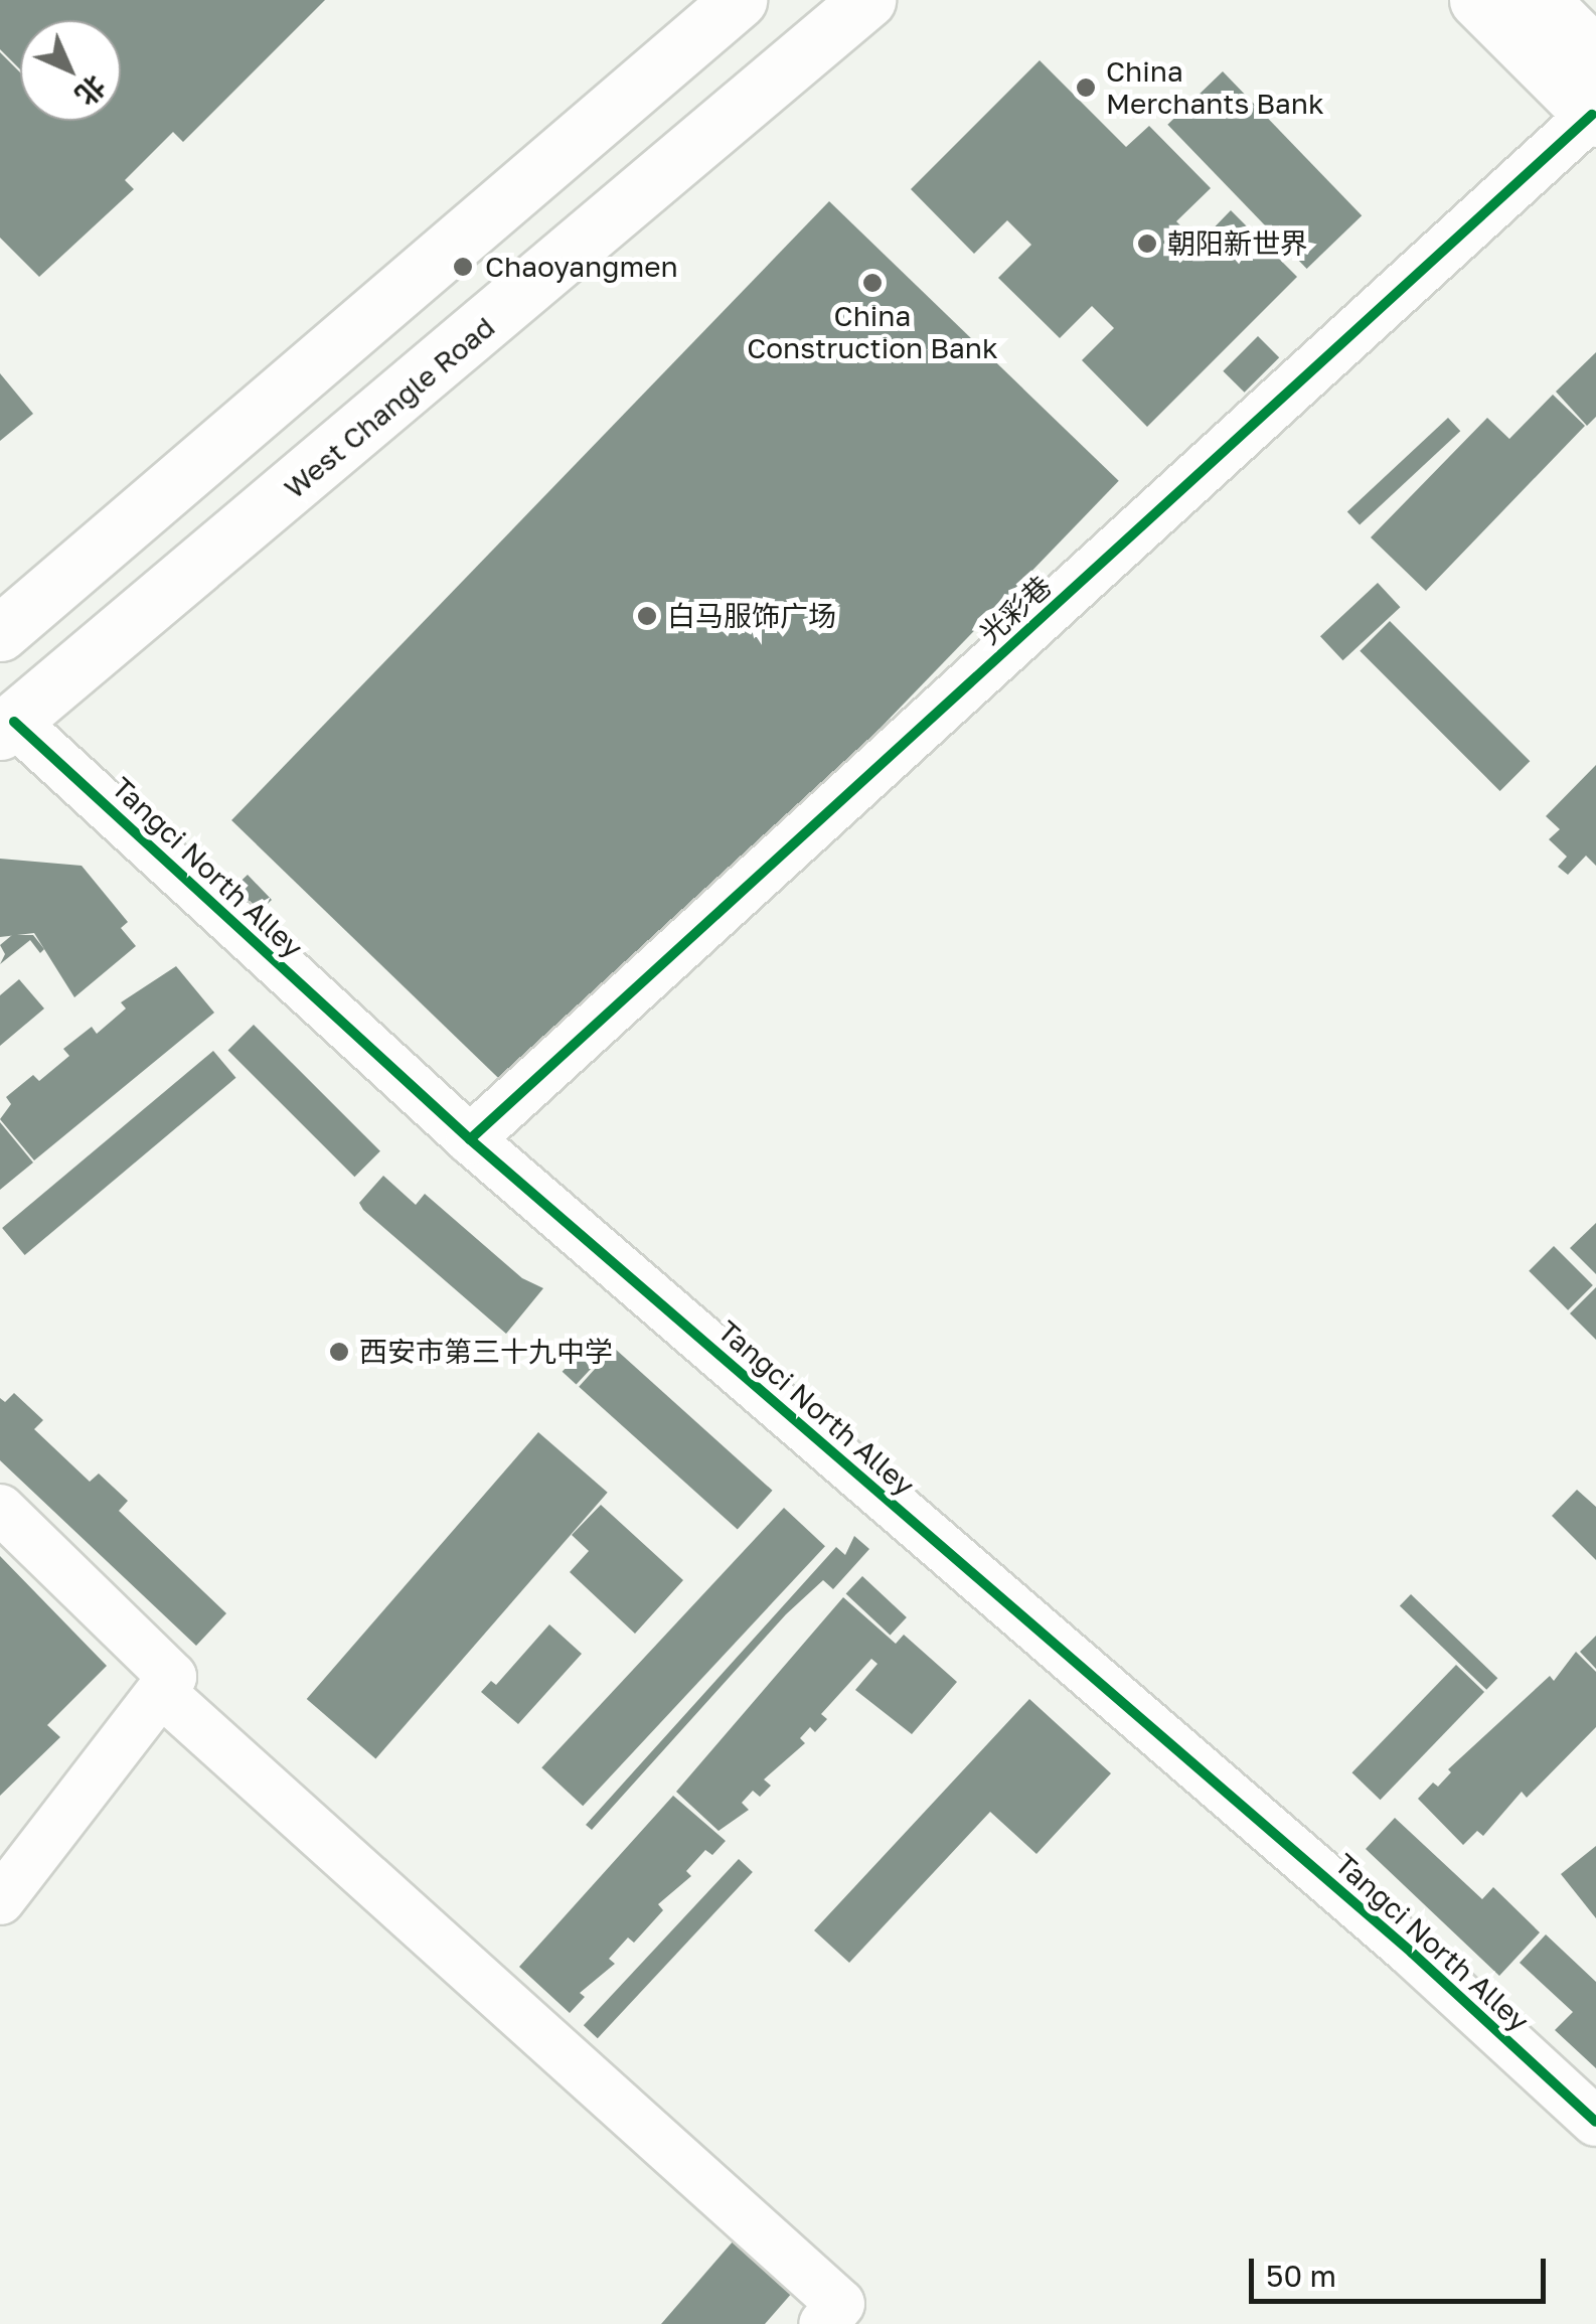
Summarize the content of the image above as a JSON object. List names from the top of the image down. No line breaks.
{"streets":{"main road":["West Changle Road"],"street":["光彩巷","Tangci North Alley"]},"crossings":[["West Changle Road","Tangci North Alley"],["光彩巷","Tangci North Alley"]],"places":["China Merchants Bank","朝阳新世界","Chaoyangmen","China Construction Bank","白马服饰广场","西安市第三十九中学"],"scale_bar":"50 m","north":"bottom right"}
